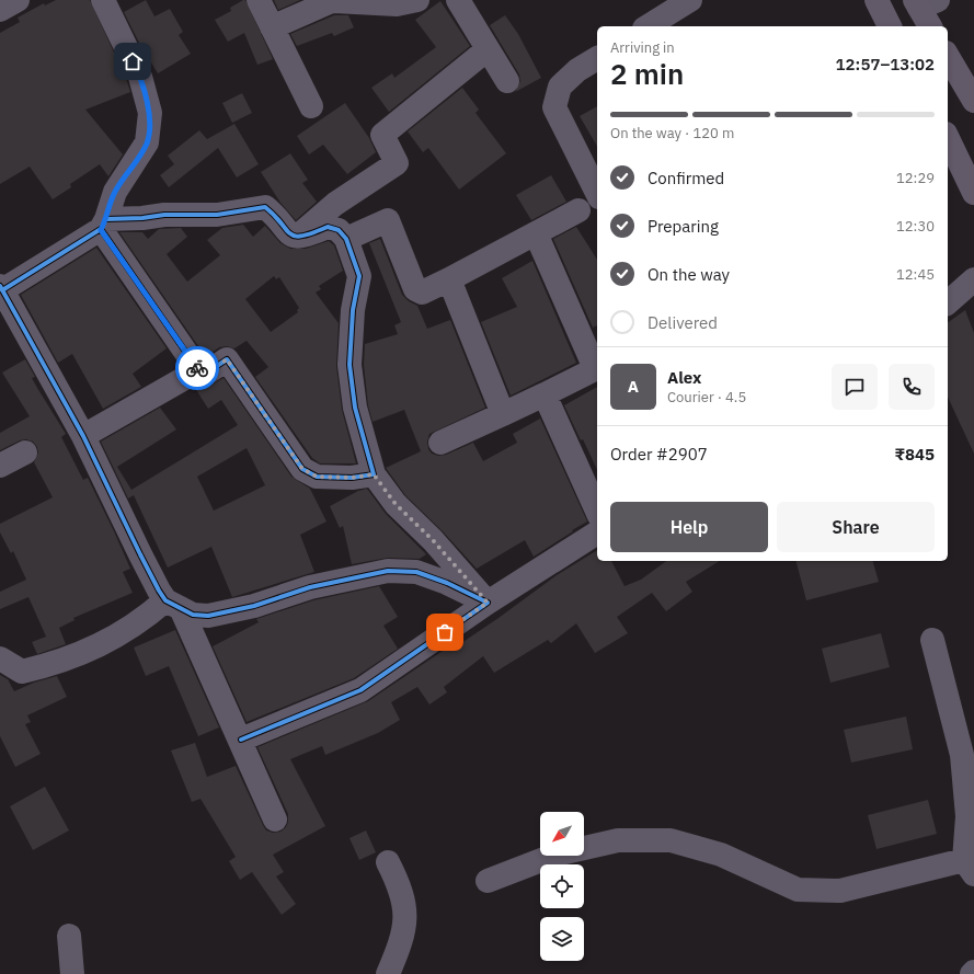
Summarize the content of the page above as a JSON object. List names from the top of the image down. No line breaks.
{"north":"bottom left","page":{"heading":["2 min","Arriving in","12:57–13:02"],"panel":["Alex","Courier · 4.5","Order #2907","₹845"],"bar":"On the way · 120 m","list":[["Confirmed","12:29"],["Preparing","12:30"],["On the way","12:45"],"Delivered"],"round":"A","buttons":["Help","Share"]}}
